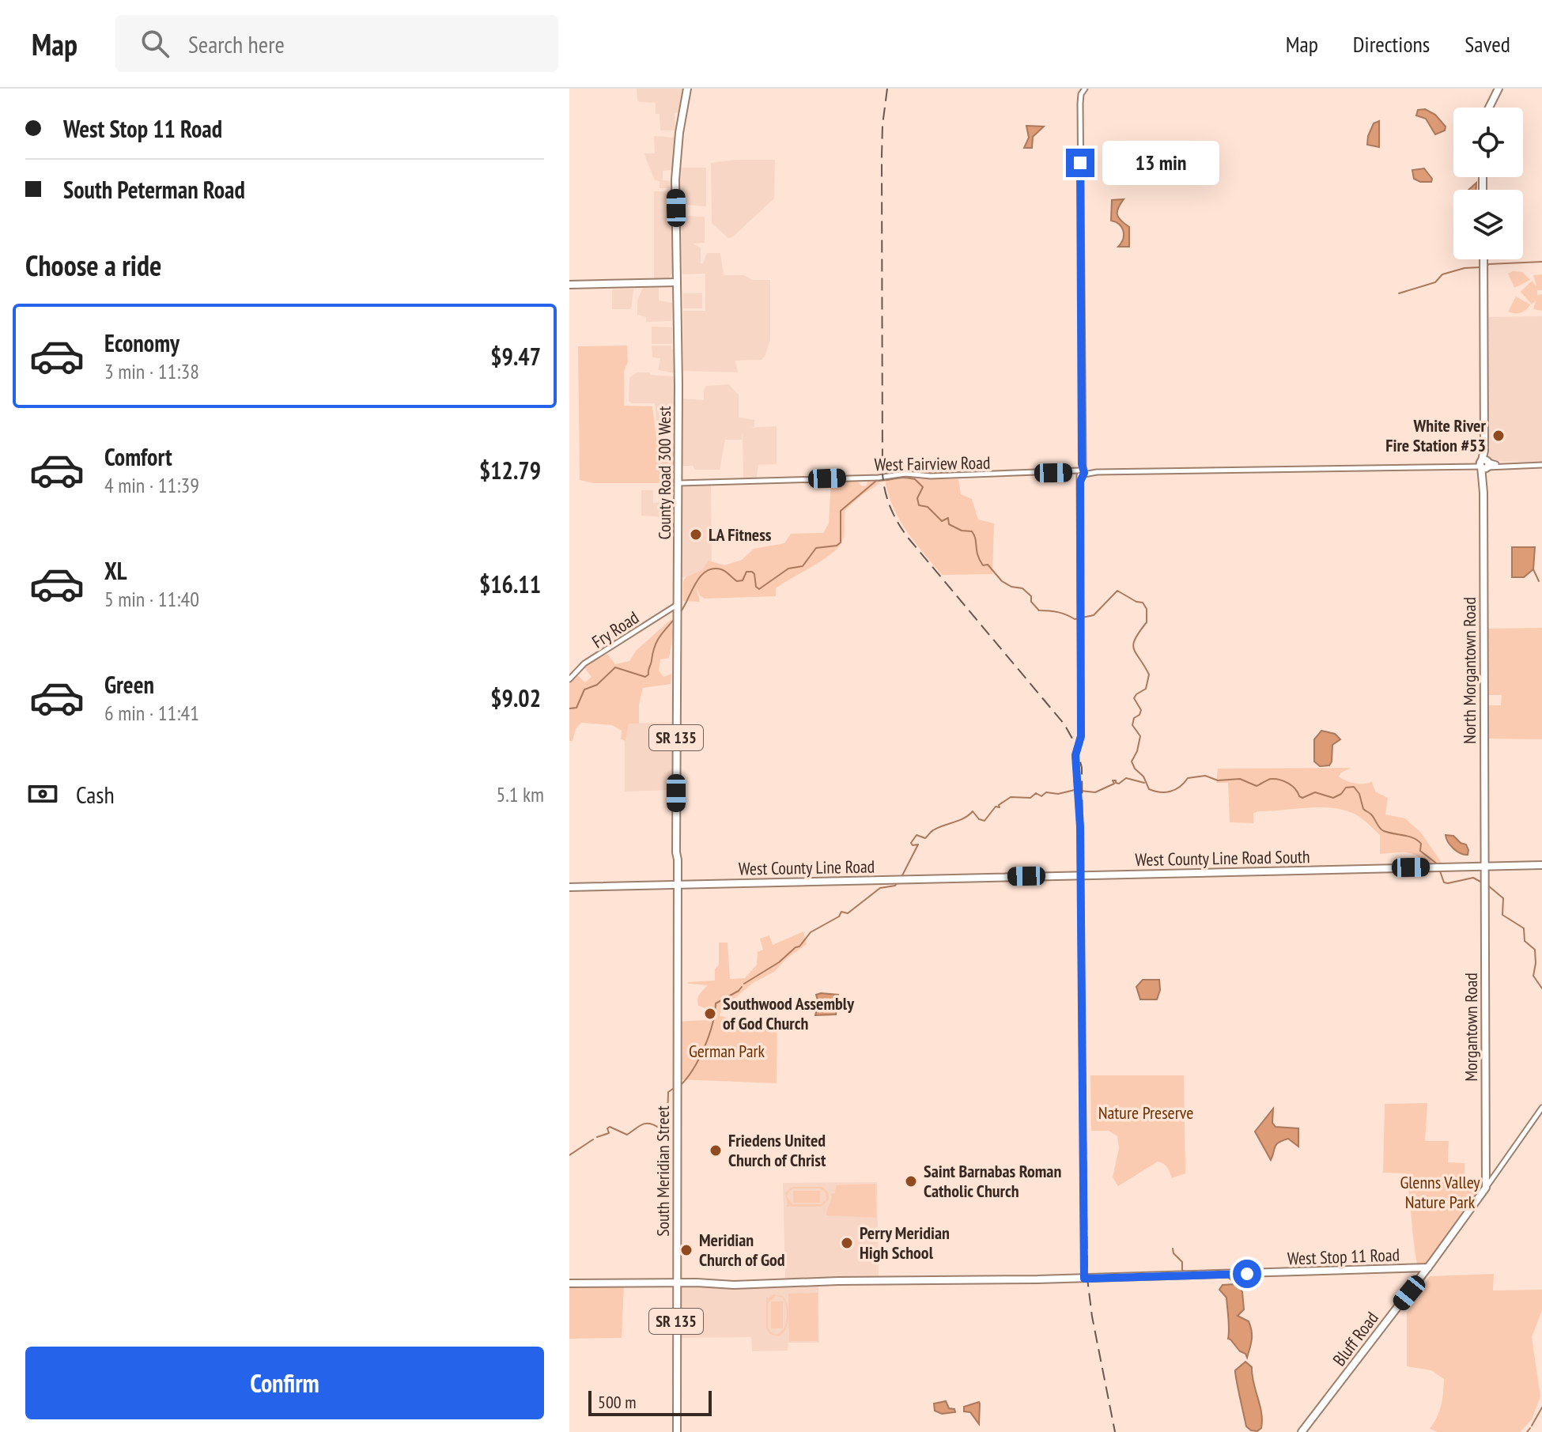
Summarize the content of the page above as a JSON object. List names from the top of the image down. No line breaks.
{"streets":{"main road":["County Road 300 West","North Morgantown Road","SR 135","West County Line Road South","West County Line Road","Morgantown Road","South Meridian Street","West Stop 11 Road","Bluff Road"],"street":["West Fairview Road","Fry Road"]},"crossings":[["West Fairview Road","County Road 300 West"],["West Fairview Road","North Morgantown Road"],["County Road 300 West","Fry Road"],["County Road 300 West","West County Line Road"],["County Road 300 West","South Meridian Street"],["North Morgantown Road","West County Line Road South"],["North Morgantown Road","Morgantown Road"],["West County Line Road South","West County Line Road"],["West County Line Road South","Morgantown Road"],["West County Line Road","South Meridian Street"],["Morgantown Road","West Stop 11 Road"],["South Meridian Street","West Stop 11 Road"],["West Stop 11 Road","Bluff Road"]],"parks":["German Park","Nature Preserve","Glenns Valley Nature Park"],"places":["White River Fire Station #53","LA Fitness","Southwood Assembly of God Church","Friedens United Church of Christ","Saint Barnabas Roman Catholic Church","Perry Meridian High School","Meridian Church of God"],"scale_bar":"500 m","page":{"header":"Map","search":"Search here","nav":["Map","Directions","Saved"],"banner":["West Stop 11 Road","South Peterman Road"],"bubble":"13 min","heading":"Choose a ride","list":[{"name":"Economy","note":"3 min · 11:38","value":"$9.47"},{"name":"Comfort","note":"4 min · 11:39","value":"$12.79"},{"name":"XL","note":"5 min · 11:40","value":"$16.11"},{"name":"Green","note":"6 min · 11:41","value":"$9.02"}],"pay":["Cash","5.1 km"],"buttons":"Confirm","scale":"500 m"}}
